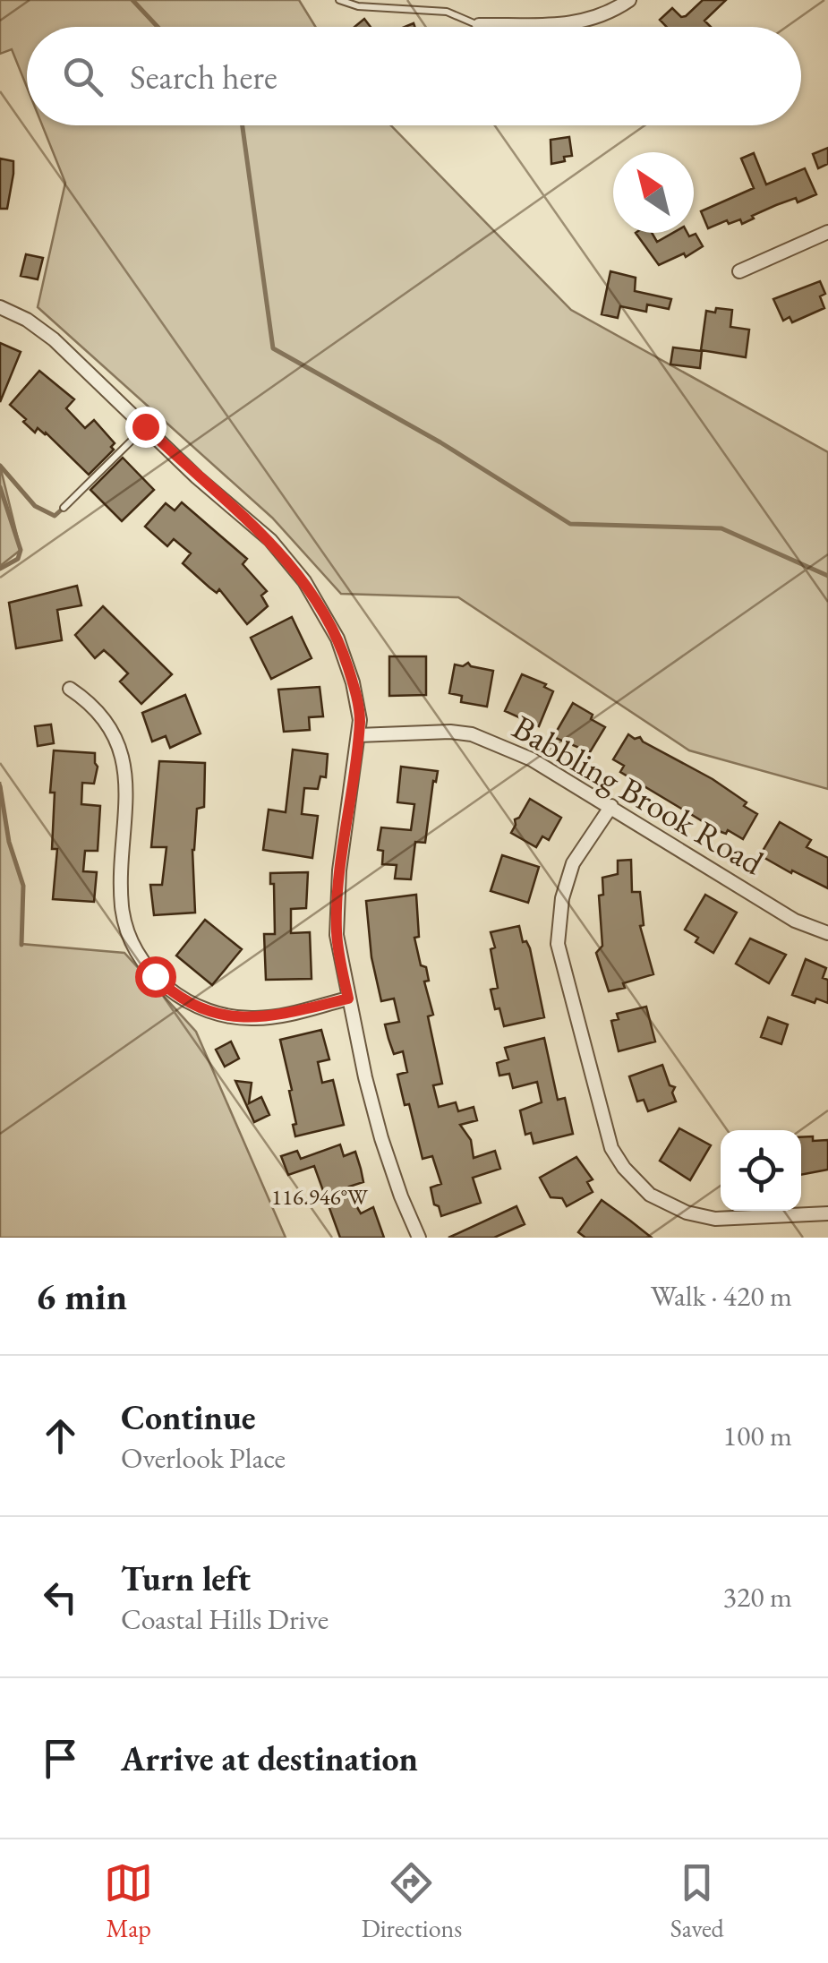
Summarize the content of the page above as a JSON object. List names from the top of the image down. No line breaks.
{"streets":{"street":["Babbling Brook Road"]},"north":"top left","page":{"search":"Search here","heading":["6 min","Walk · 420 m"],"list":[["Continue","Overlook Place","100 m"],["Turn left","Coastal Hills Drive","320 m"],"Arrive at destination"],"nav":["Map","Directions","Saved"]},"coordinates":["116.946°W"]}
